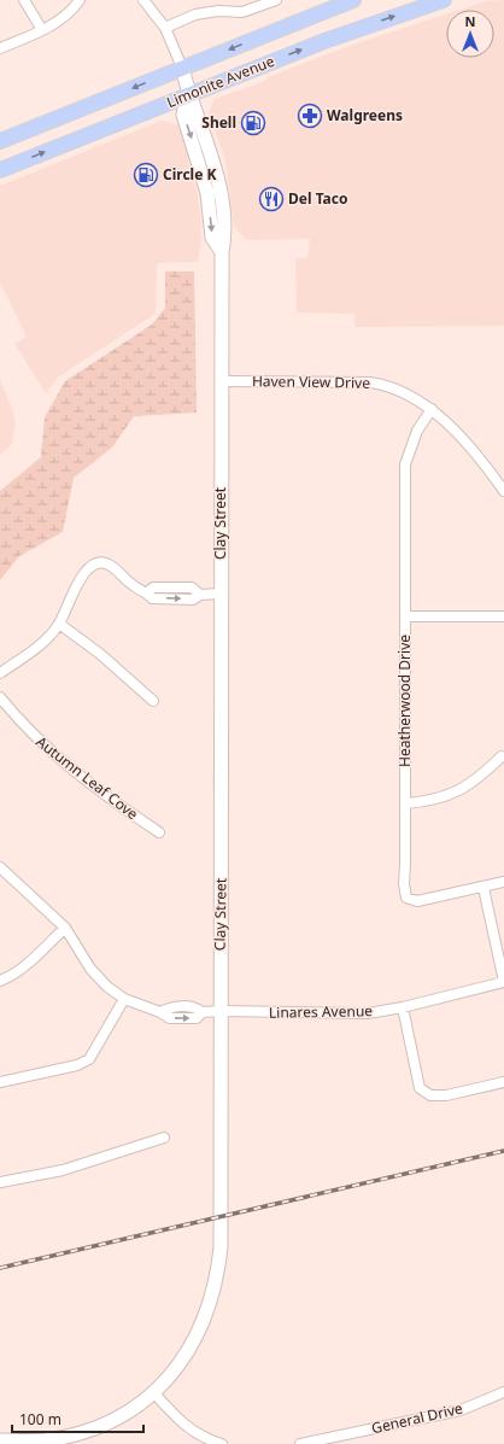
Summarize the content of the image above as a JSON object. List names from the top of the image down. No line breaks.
{"streets":{"main road":["Limonite Avenue","Clay Street"],"street":["Haven View Drive","Heatherwood Drive","Autumn Leaf Cove","Linares Avenue","General Drive"]},"crossings":[["Limonite Avenue","Clay Street"],["Haven View Drive","Clay Street"],["Haven View Drive","Heatherwood Drive"],["Clay Street","Linares Avenue"]],"places":{"pharmacy":["Walgreens"],"fuel station":["Shell","Circle K"],"restaurant":["Del Taco"]},"scale_bar":"100 m","north":"top"}
